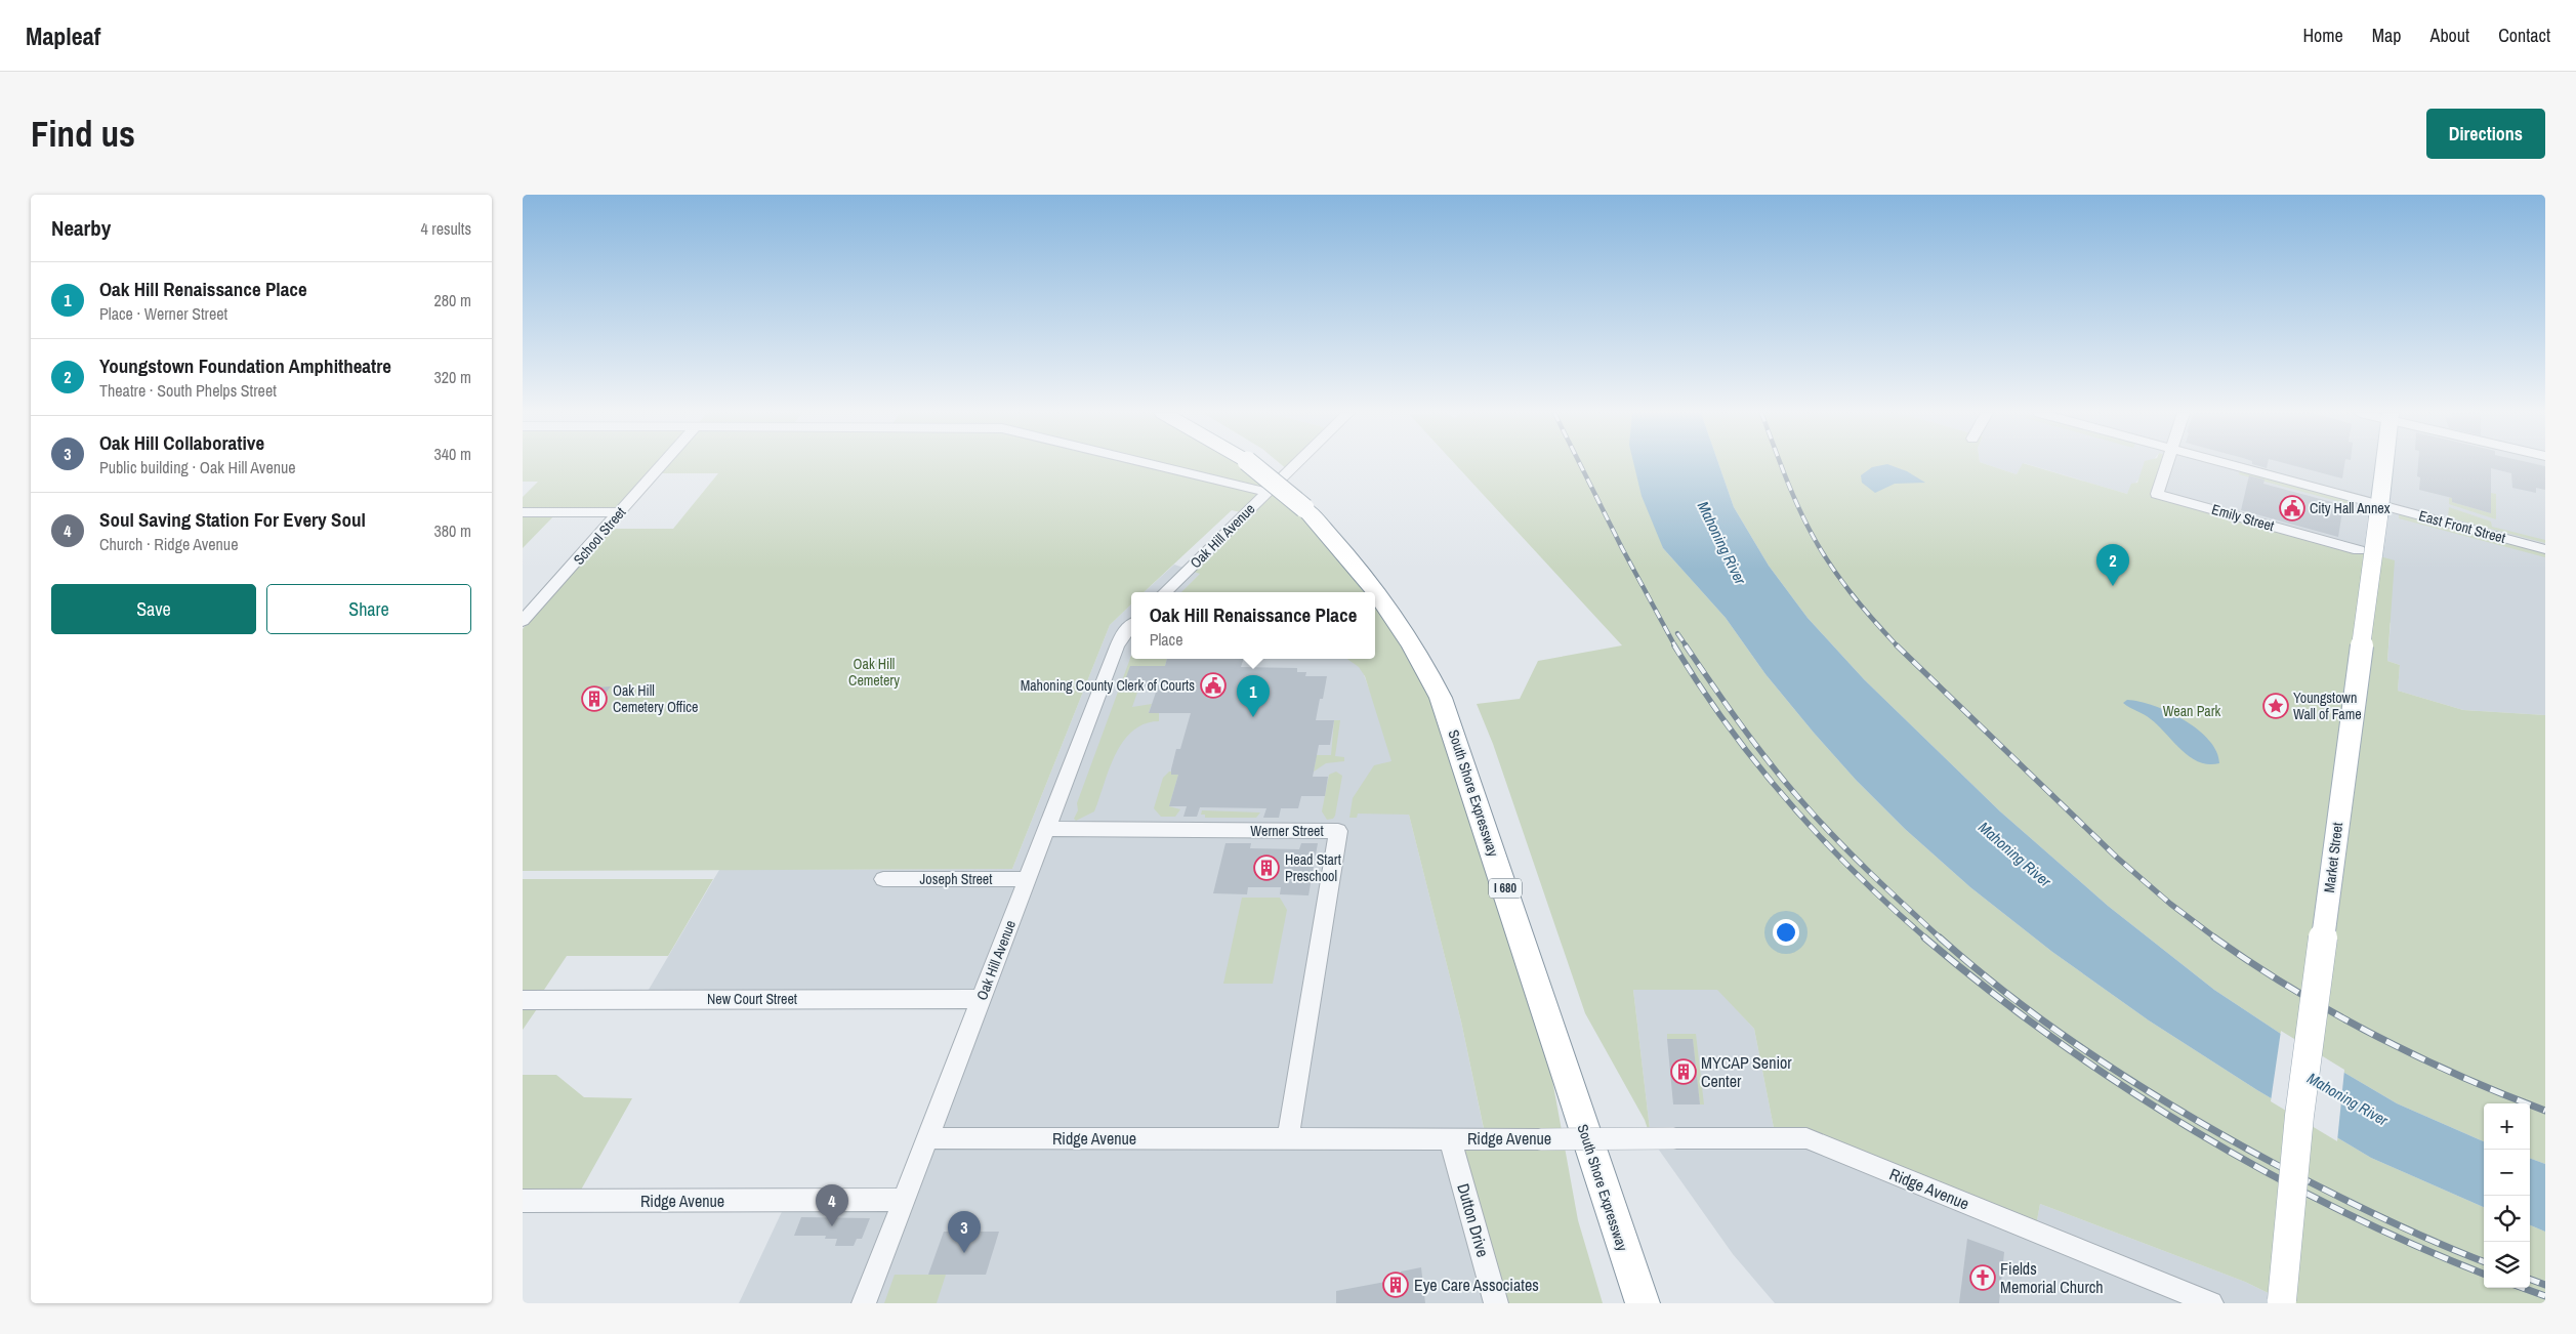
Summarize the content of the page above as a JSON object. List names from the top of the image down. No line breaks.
{"streets":{"highway":["South Shore Expressway","I 680"],"main road":["Market Street"],"street":["Emily Street","East Front Street","School Street","Oak Hill Avenue","Werner Street","Joseph Street","New Court Street","Ridge Avenue","Dutton Drive"]},"crossings":[["East Front Street","Market Street"],["Oak Hill Avenue","Werner Street"],["Oak Hill Avenue","Joseph Street"],["Oak Hill Avenue","New Court Street"],["Oak Hill Avenue","Ridge Avenue"],["Werner Street","Ridge Avenue"],["Ridge Avenue","Dutton Drive"]],"water":["Mahoning River"],"parks":["Oak Hill Cemetery","Wean Park"],"places":{"public building":["City Hall Annex","Mahoning County Clerk of Courts"],"building":["Oak Hill Cemetery Office","Head Start Preschool","MYCAP Senior Center","Eye Care Associates"],"place":["Youngstown Wall of Fame"],"church":["Fields Memorial Church"]},"page":{"header":"Mapleaf","nav":["Home","Map","About","Contact"],"buttons":["Directions",["Save","Share"]],"title":"Find us","heading":["Nearby","4 results"],"list":[{"mark":"1","name":"Oak Hill Renaissance Place","note":"Place · Werner Street","value":"280 m"},{"mark":"2","name":"Youngstown Foundation Amphitheatre","note":"Theatre · South Phelps Street","value":"320 m"},{"mark":"3","name":"Oak Hill Collaborative","note":"Public building · Oak Hill Avenue","value":"340 m"},{"mark":"4","name":"Soul Saving Station For Every Soul","note":"Church · Ridge Avenue","value":"380 m"}],"pins":["2","1","4","3"],"popup":["Oak Hill Renaissance Place","Place"],"map_buttons":["+","−"]}}
